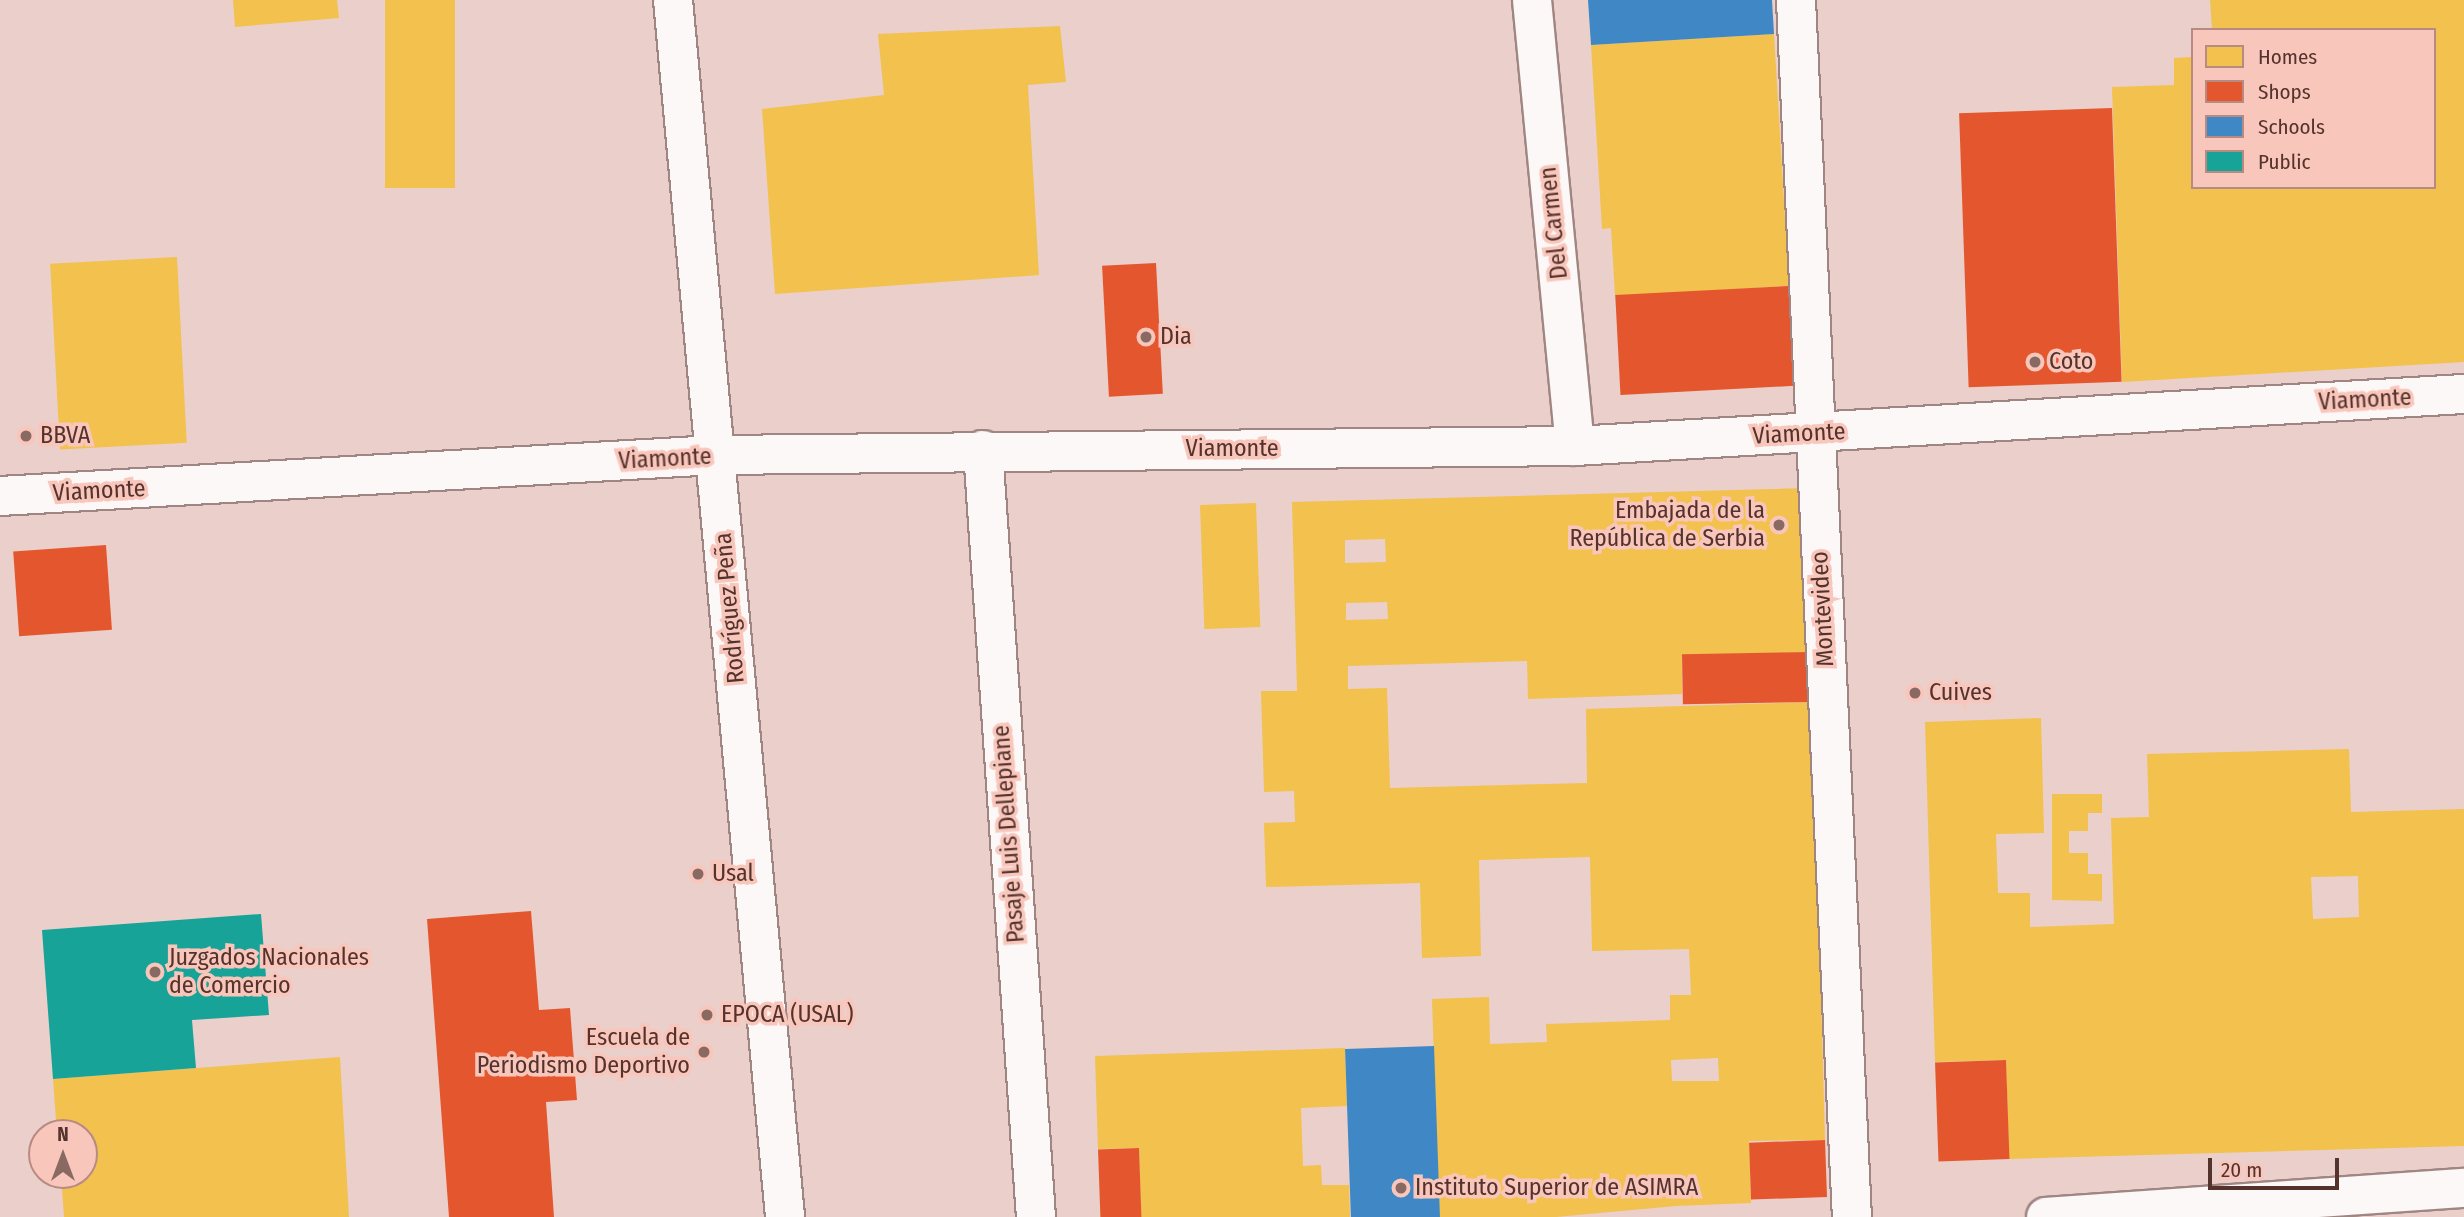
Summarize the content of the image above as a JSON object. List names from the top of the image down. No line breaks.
{"streets":{"street":["Del Carmen","Viamonte","Rodríguez Peña","Montevideo","Pasaje Luis Dellepiane"]},"crossings":[["Del Carmen","Viamonte"],["Viamonte","Rodríguez Peña"],["Viamonte","Montevideo"],["Viamonte","Pasaje Luis Dellepiane"]],"places":["Dia","Coto","BBVA","Embajada de la República de Serbia","Cuives","Usal","Juzgados Nacionales de Comercio","EPOCA (USAL)","Escuela de Periodismo Deportivo","Instituto Superior de ASIMRA"],"legend":["Homes","Shops","Schools","Public"],"scale_bar":"20 m","north":"top"}
